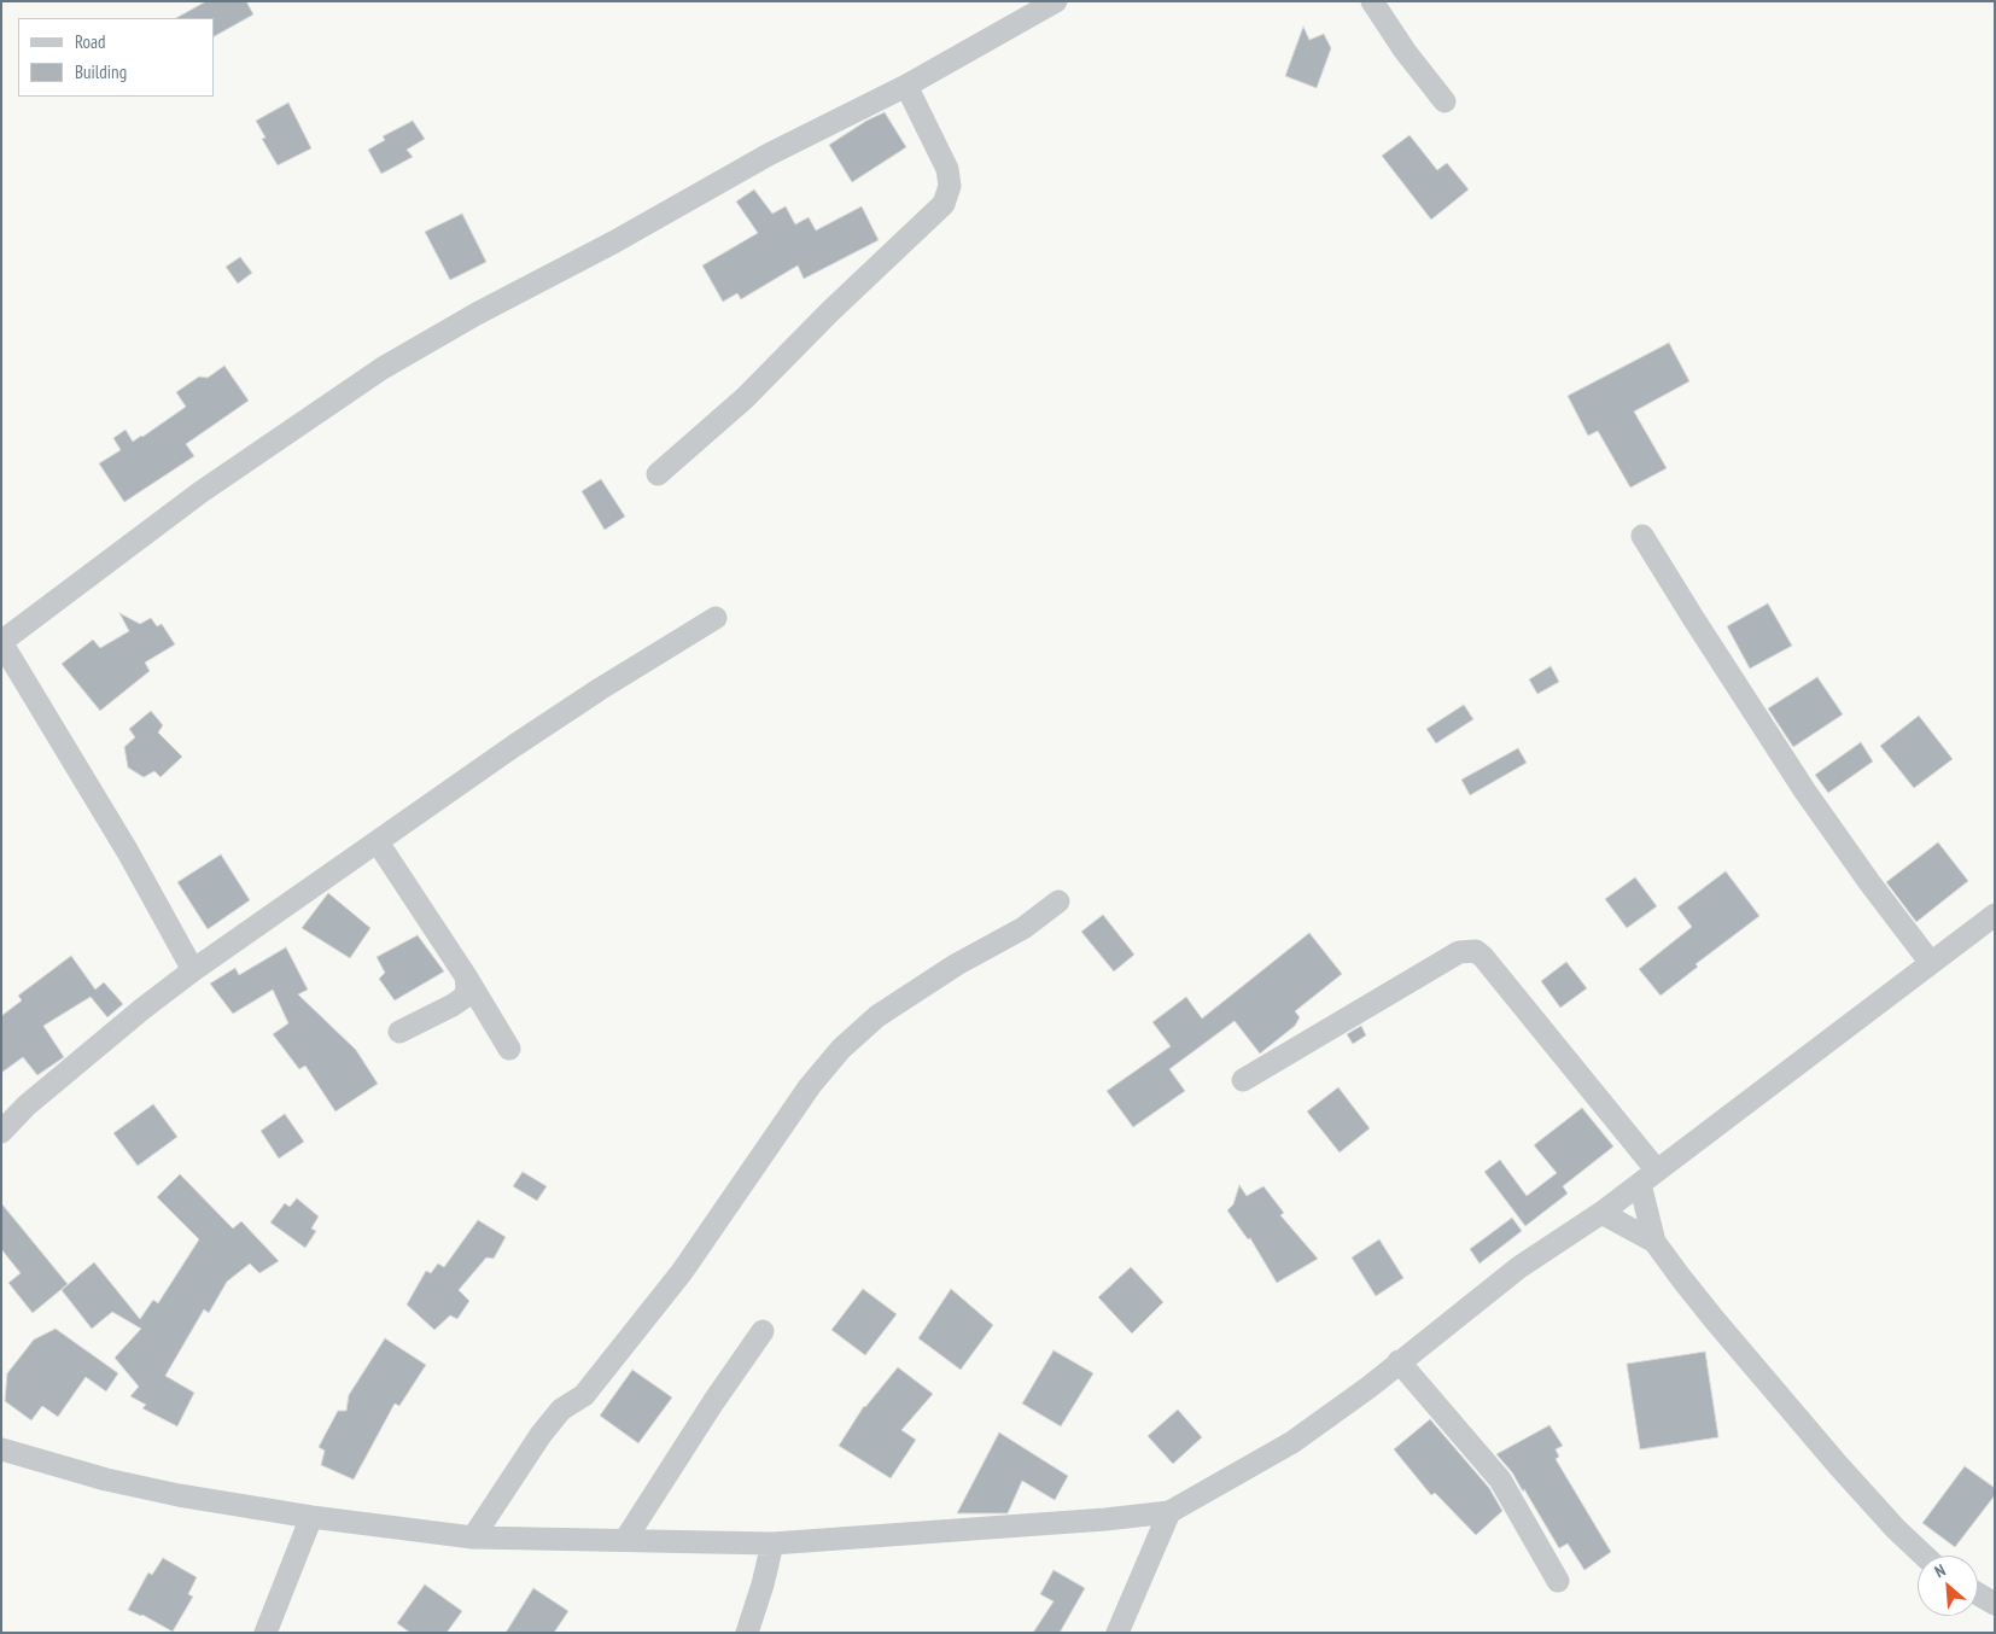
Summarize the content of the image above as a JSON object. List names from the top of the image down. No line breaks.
{"legend":["Road","Building"],"north":"top left"}
